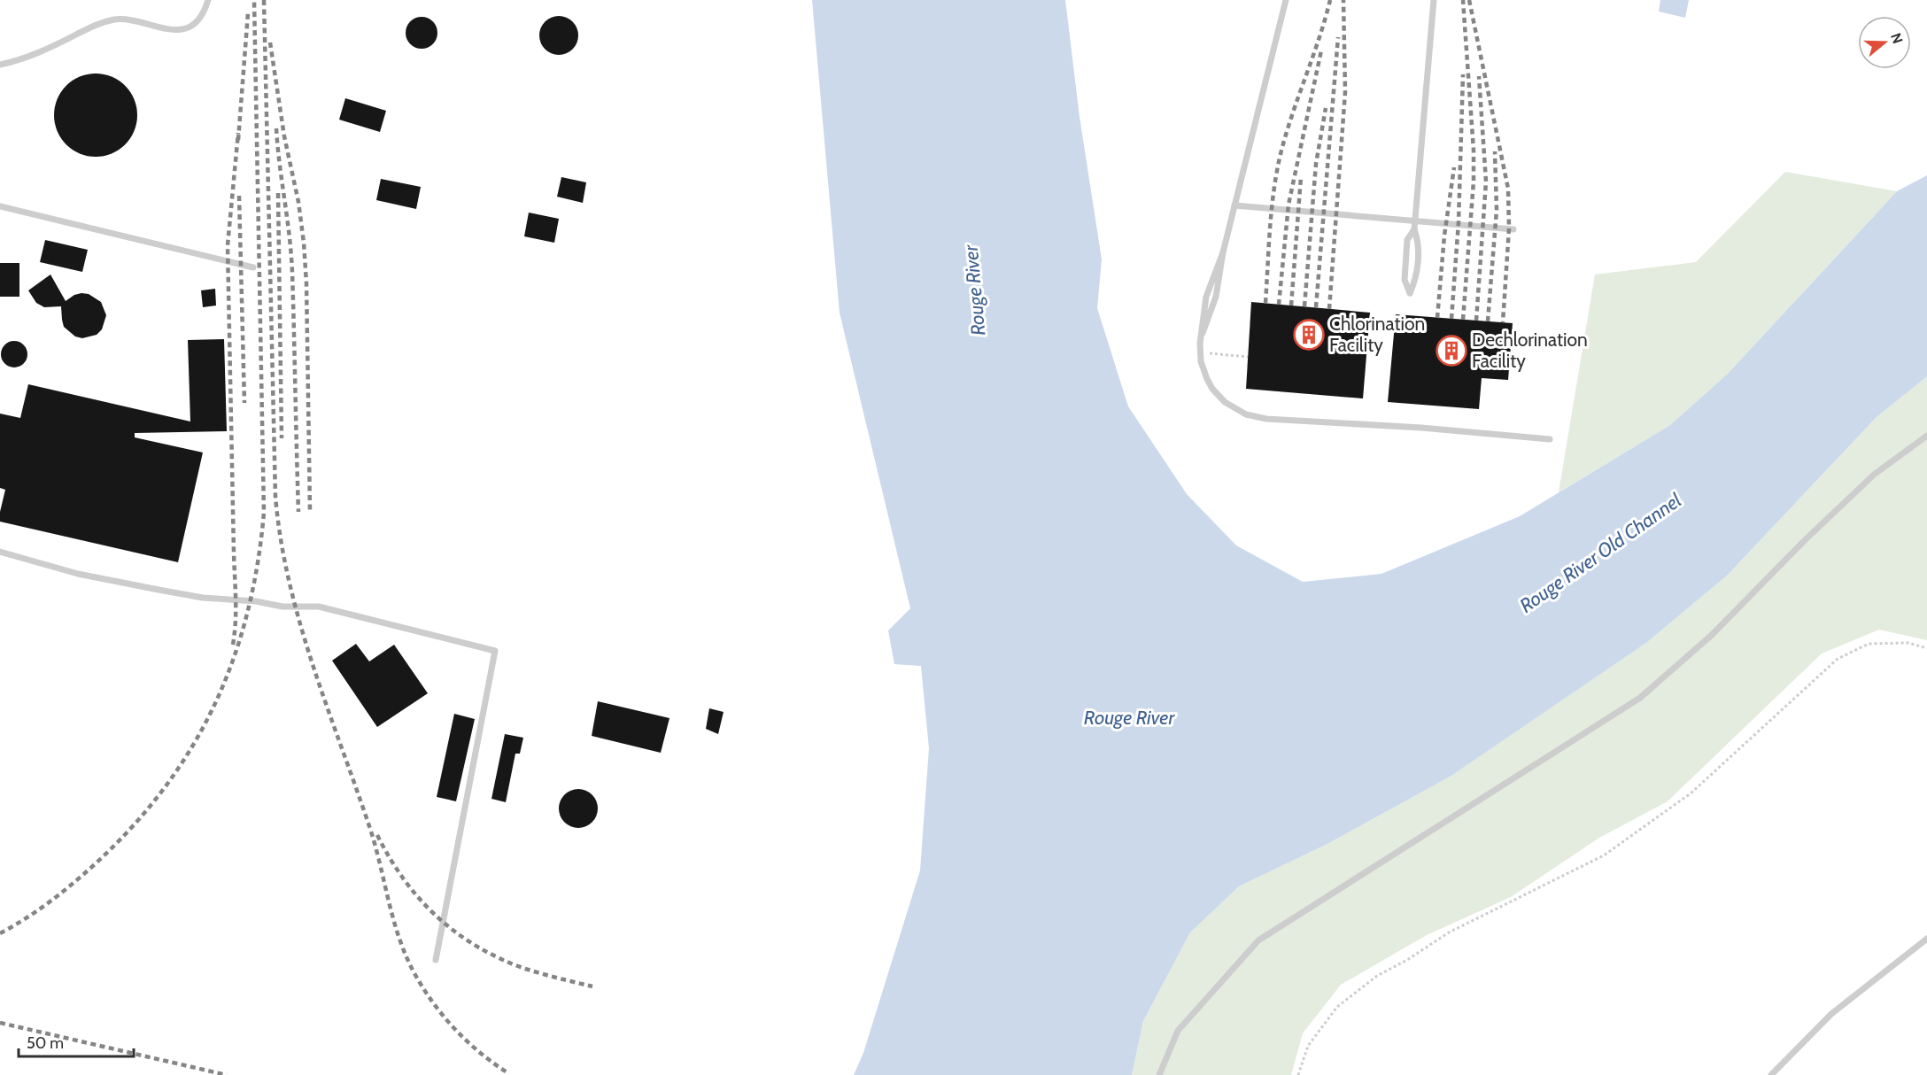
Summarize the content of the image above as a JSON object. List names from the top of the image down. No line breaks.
{"water":["Rouge River","Rouge River Old Channel"],"places":{"building":["Chlorination Facility","Dechlorination Facility"]},"scale_bar":"50 m","north":"right"}
